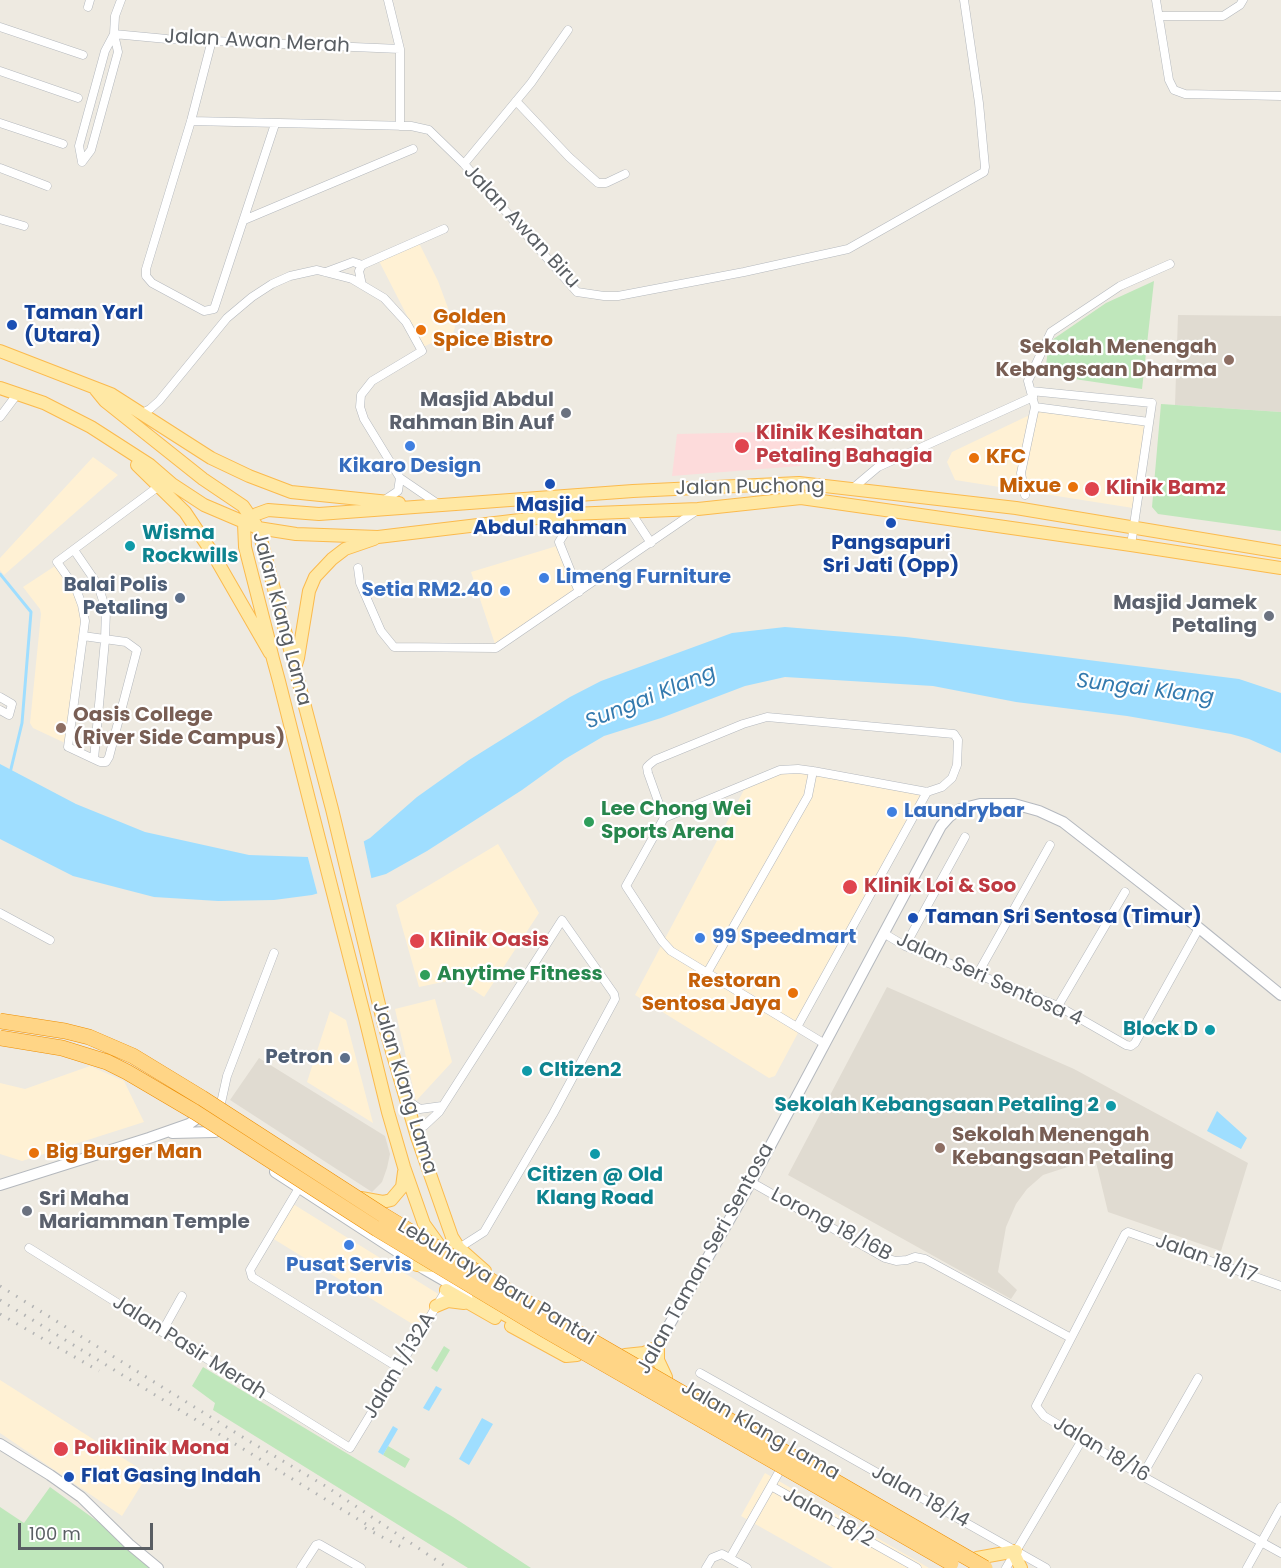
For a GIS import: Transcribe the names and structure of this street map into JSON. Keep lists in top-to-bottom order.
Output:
{
  "streets": {
    "highway": ["Lebuhraya Baru Pantai"],
    "main road": ["Jalan Puchong", "Jalan Klang Lama"],
    "street": [
      "Jalan Awan Merah",
      "Jalan Awan Biru",
      "Jalan Seri Sentosa 4",
      "Lorong 18/16B",
      "Jalan Taman Seri Sentosa",
      "Jalan 18/17",
      "Jalan Pasir Merah",
      "Jalan 1/132A",
      "Jalan 18/16",
      "Jalan 18/14",
      "Jalan 18/2"
    ]
  },
  "crossings": [
    ["Jalan Puchong", "Jalan Klang Lama"],
    ["Jalan Klang Lama", "Jalan Taman Seri Sentosa"],
    ["Jalan Klang Lama", "Lebuhraya Baru Pantai"],
    ["Jalan Seri Sentosa 4", "Jalan Taman Seri Sentosa"],
    ["Lorong 18/16B", "Jalan Taman Seri Sentosa"],
    ["Lorong 18/16B", "Jalan 18/16"],
    ["Jalan 18/17", "Jalan 18/16"],
    ["Jalan Pasir Merah", "Jalan 1/132A"]
  ],
  "water": ["Sungai Klang"],
  "places": [
    "Taman Yarl (Utara)",
    "Golden Spice Bistro",
    "Sekolah Menengah Kebangsaan Dharma",
    "Masjid Abdul Rahman Bin Auf",
    "Kikaro Design",
    "Klinik Kesihatan Petaling Bahagia",
    "KFC",
    "Masjid Abdul Rahman",
    "Mixue",
    "Klinik Bamz",
    "Pangsapuri Sri Jati (Opp)",
    "Wisma Rockwills",
    "Limeng Furniture",
    "Setia RM2.40",
    "Balai Polis Petaling",
    "Masjid Jamek Petaling",
    "Oasis College (River Side Campus)",
    "Laundrybar",
    "Lee Chong Wei Sports Arena",
    "Klinik Loi & Soo",
    "Taman Sri Sentosa (Timur)",
    "99 Speedmart",
    "Klinik Oasis",
    "Anytime Fitness",
    "Restoran Sentosa Jaya",
    "Block D",
    "Petron",
    "CItizen2",
    "Sekolah Kebangsaan Petaling 2",
    "Sekolah Menengah Kebangsaan Petaling",
    "Big Burger Man",
    "Citizen @ Old Klang Road",
    "Sri Maha Mariamman Temple",
    "Pusat Servis Proton",
    "Poliklinik Mona",
    "Flat Gasing Indah"
  ],
  "scale_bar": "100 m"
}
